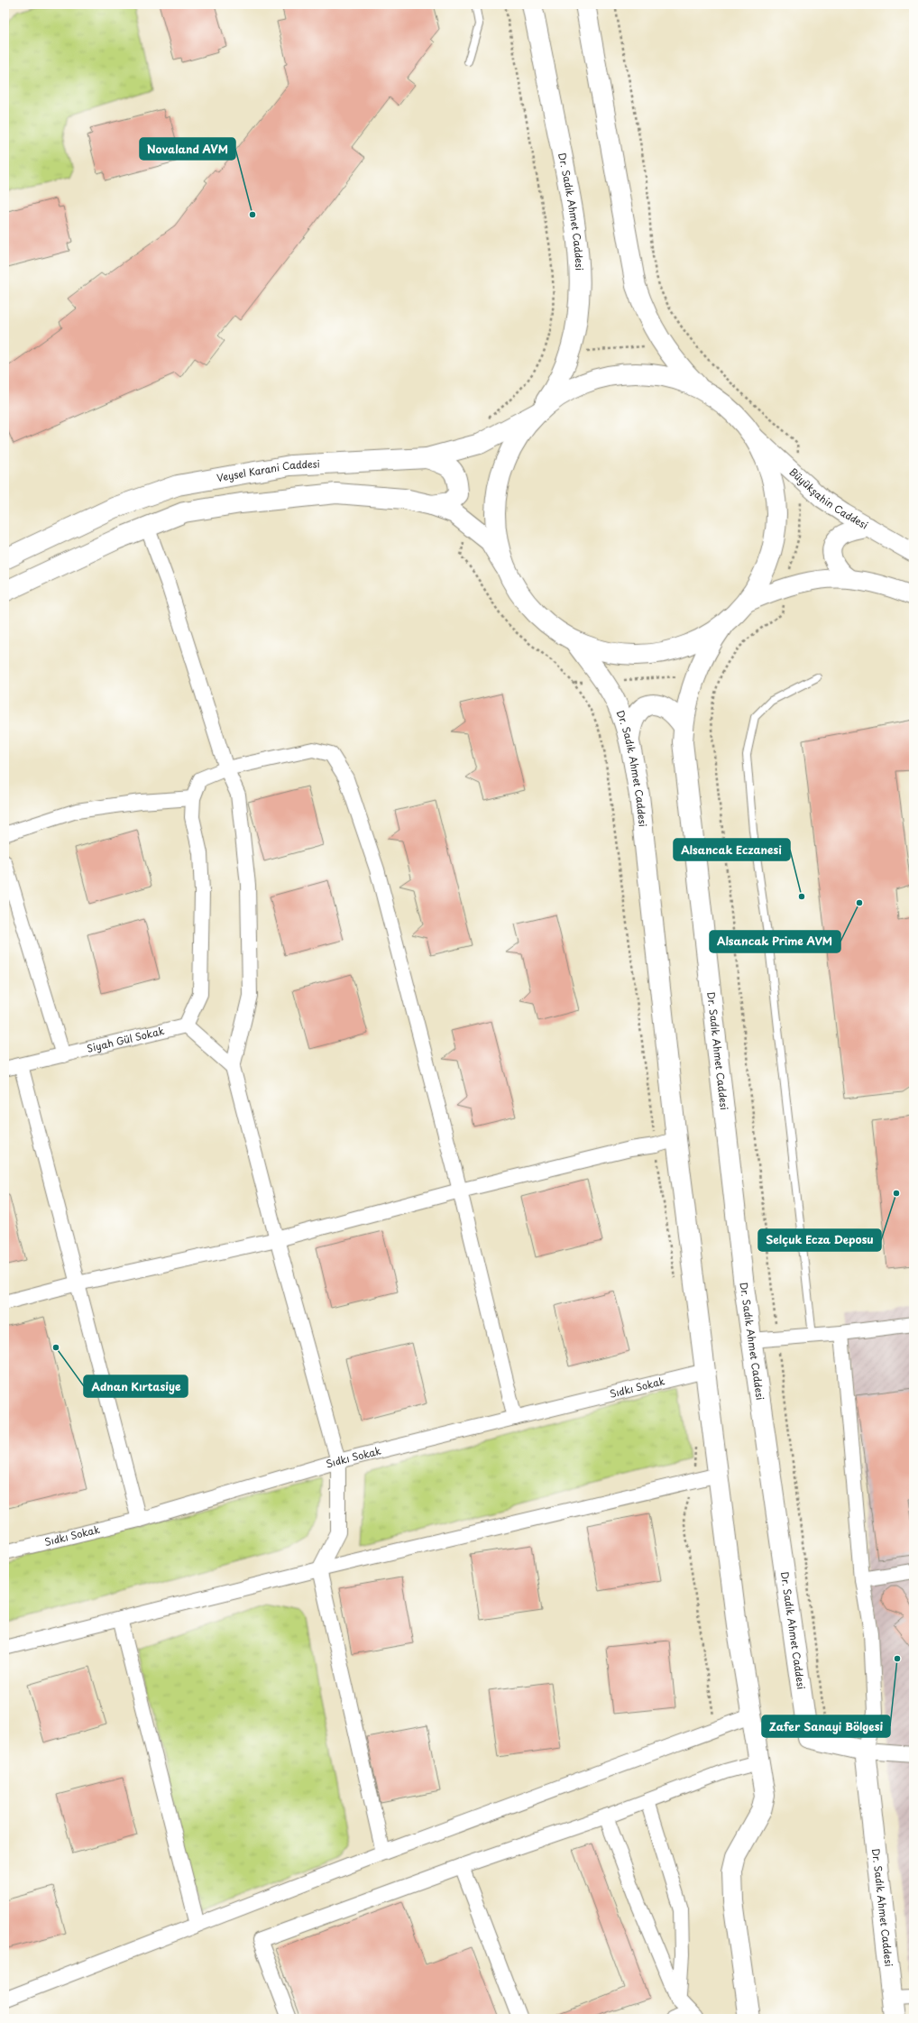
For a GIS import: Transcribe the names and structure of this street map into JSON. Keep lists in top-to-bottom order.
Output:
{
  "streets": {
    "main road": ["Dr. Sadık Ahmet Caddesi", "Veysel Karani Caddesi"],
    "street": ["Büyükşahin Caddesi", "Siyah Gül Sokak", "Sıdkı Sokak"]
  },
  "crossings": [
    ["Dr. Sadık Ahmet Caddesi", "Veysel Karani Caddesi"],
    ["Dr. Sadık Ahmet Caddesi", "Sıdkı Sokak"]
  ],
  "places": [
    "Novaland AVM",
    "Alsancak Eczanesi",
    "Alsancak Prime AVM",
    "Selçuk Ecza Deposu",
    "Adnan Kırtasiye",
    "Zafer Sanayi Bölgesi"
  ]
}
